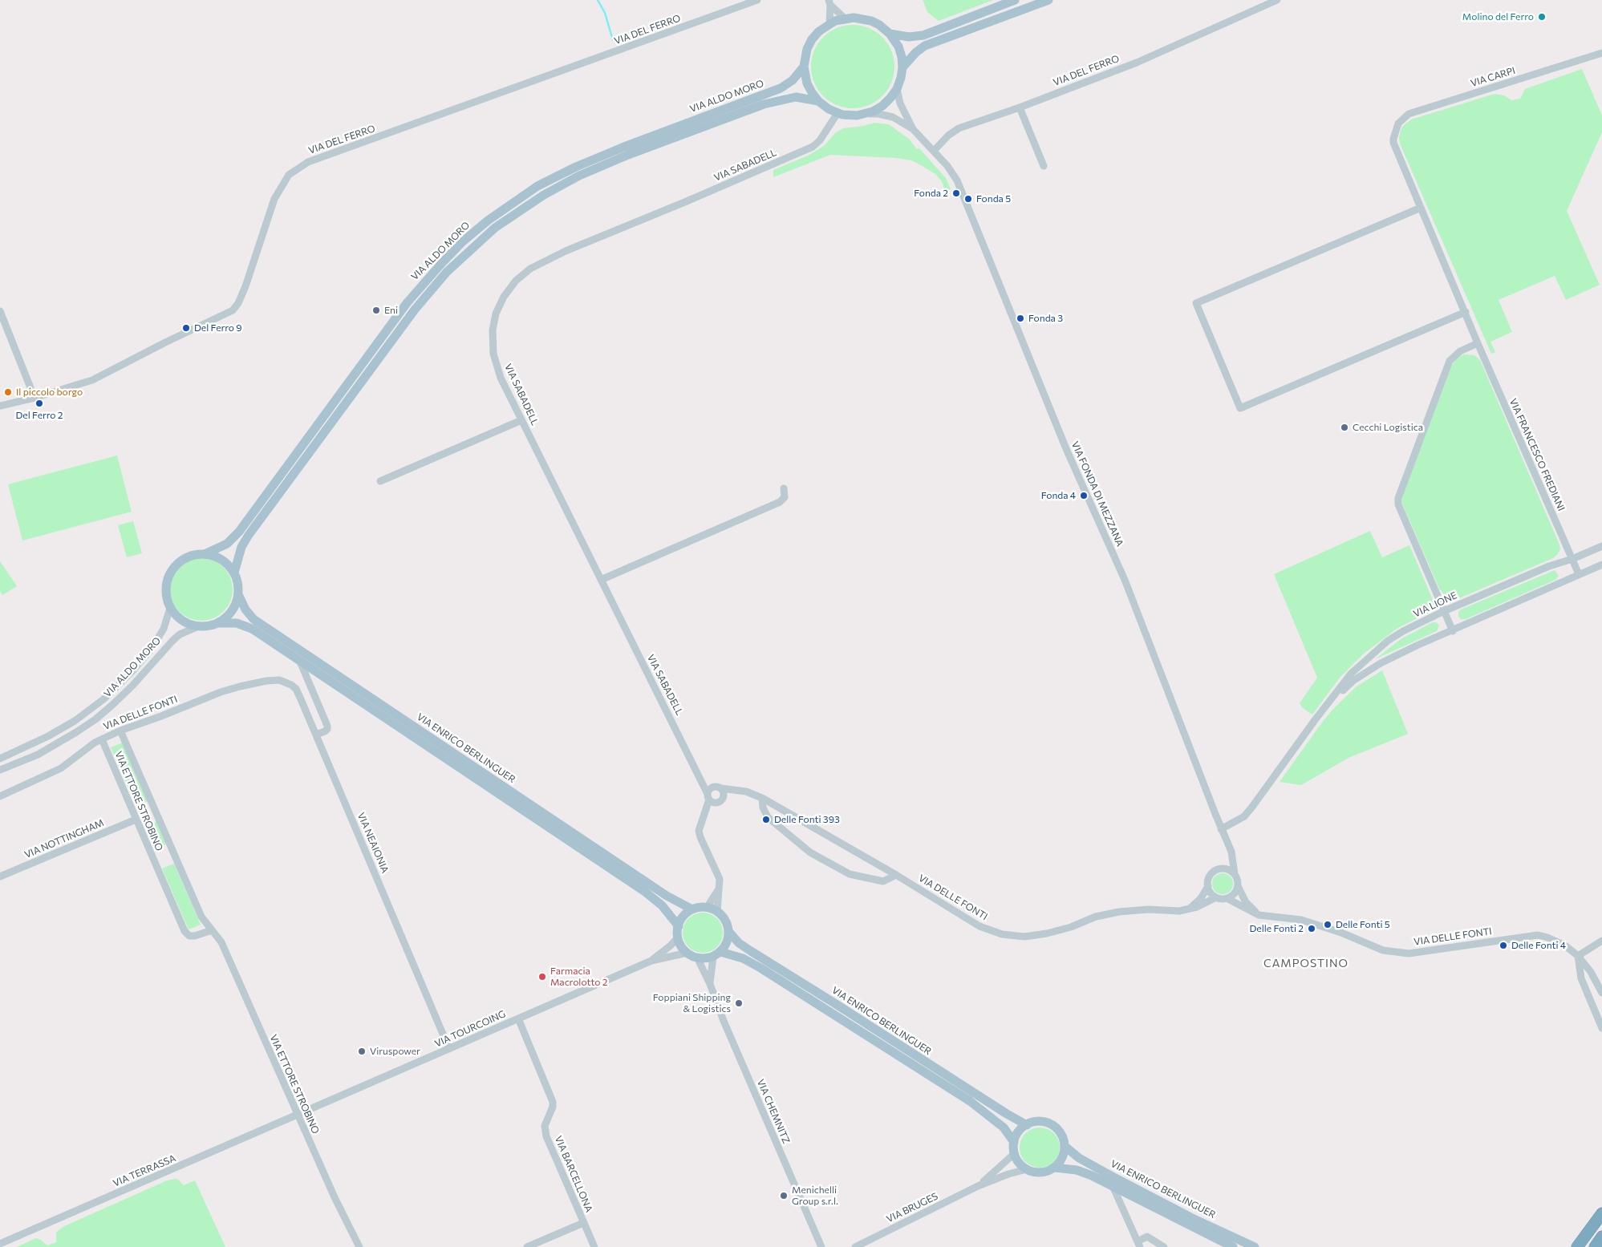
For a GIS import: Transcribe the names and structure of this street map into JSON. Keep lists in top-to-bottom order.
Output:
{
  "streets": {
    "main road": ["VIA ALDO MORO", "VIA ENRICO BERLINGUER"],
    "street": [
      "VIA DEL FERRO",
      "VIA CARPI",
      "VIA SABADELL",
      "VIA FRANCESCO FREDIANI",
      "VIA FONDA DI MEZZANA",
      "VIA LIONE",
      "VIA DELLE FONTI",
      "VIA ETTORE STROBINO",
      "VIA NOTTINGHAM",
      "VIA NEAIONIA",
      "VIA TOURCOING",
      "VIA CHEMNITZ",
      "VIA TERRASSA",
      "VIA BARCELLONA",
      "VIA BRUGES"
    ]
  },
  "crossings": [
    ["VIA DEL FERRO", "VIA FONDA DI MEZZANA"],
    ["VIA CARPI", "VIA FRANCESCO FREDIANI"],
    ["VIA ALDO MORO", "VIA SABADELL"],
    ["VIA ALDO MORO", "VIA ENRICO BERLINGUER"],
    ["VIA FRANCESCO FREDIANI", "VIA LIONE"],
    ["VIA FONDA DI MEZZANA", "VIA LIONE"],
    ["VIA FONDA DI MEZZANA", "VIA DELLE FONTI"],
    ["VIA DELLE FONTI", "VIA ETTORE STROBINO"],
    ["VIA DELLE FONTI", "VIA NEAIONIA"],
    ["VIA ENRICO BERLINGUER", "VIA TOURCOING"],
    ["VIA ENRICO BERLINGUER", "VIA CHEMNITZ"],
    ["VIA ENRICO BERLINGUER", "VIA BRUGES"],
    ["VIA ETTORE STROBINO", "VIA NOTTINGHAM"],
    ["VIA ETTORE STROBINO", "VIA TOURCOING"],
    ["VIA ETTORE STROBINO", "VIA TERRASSA"],
    ["VIA NEAIONIA", "VIA TOURCOING"],
    ["VIA TOURCOING", "VIA CHEMNITZ"],
    ["VIA TOURCOING", "VIA TERRASSA"],
    ["VIA TOURCOING", "VIA BARCELLONA"]
  ],
  "districts": ["CAMPOSTINO"],
  "places": [
    "Molino del Ferro",
    "Fonda 2",
    "Fonda 5",
    "Eni",
    "Fonda 3",
    "Del Ferro 9",
    "Il piccolo borgo",
    "Del Ferro 2",
    "Cecchi Logistica",
    "Fonda 4",
    "Delle Fonti 393",
    "Delle Fonti 5",
    "Delle Fonti 2",
    "Delle Fonti 4",
    "Farmacia Macrolotto 2",
    "Foppiani Shipping & Logistics",
    "Viruspower",
    "Menichelli Group s.r.l."
  ]
}
